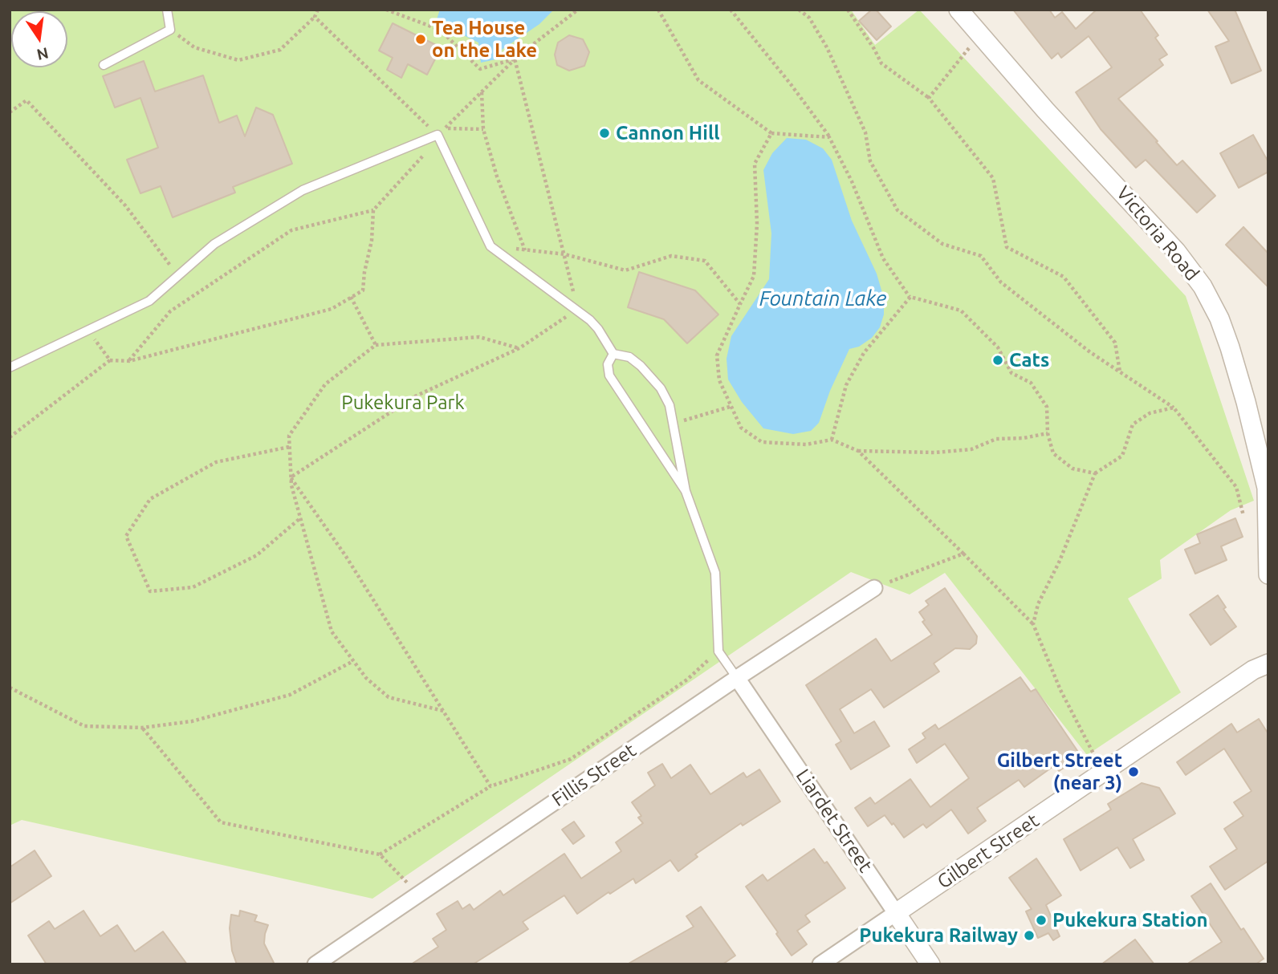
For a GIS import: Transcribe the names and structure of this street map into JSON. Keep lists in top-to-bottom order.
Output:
{
  "streets": {
    "street": [
      "Victoria Road",
      "Fillis Street",
      "Liardet Street",
      "Gilbert Street"
    ]
  },
  "crossings": [
    ["Fillis Street", "Liardet Street"],
    ["Liardet Street", "Gilbert Street"]
  ],
  "water": ["Fountain Lake"],
  "parks": ["Pukekura Park"],
  "places": [
    "Tea House on the Lake",
    "Cannon Hill",
    "Cats",
    "Gilbert Street (near 3)",
    "Pukekura Station",
    "Pukekura Railway"
  ],
  "north": "bottom"
}
